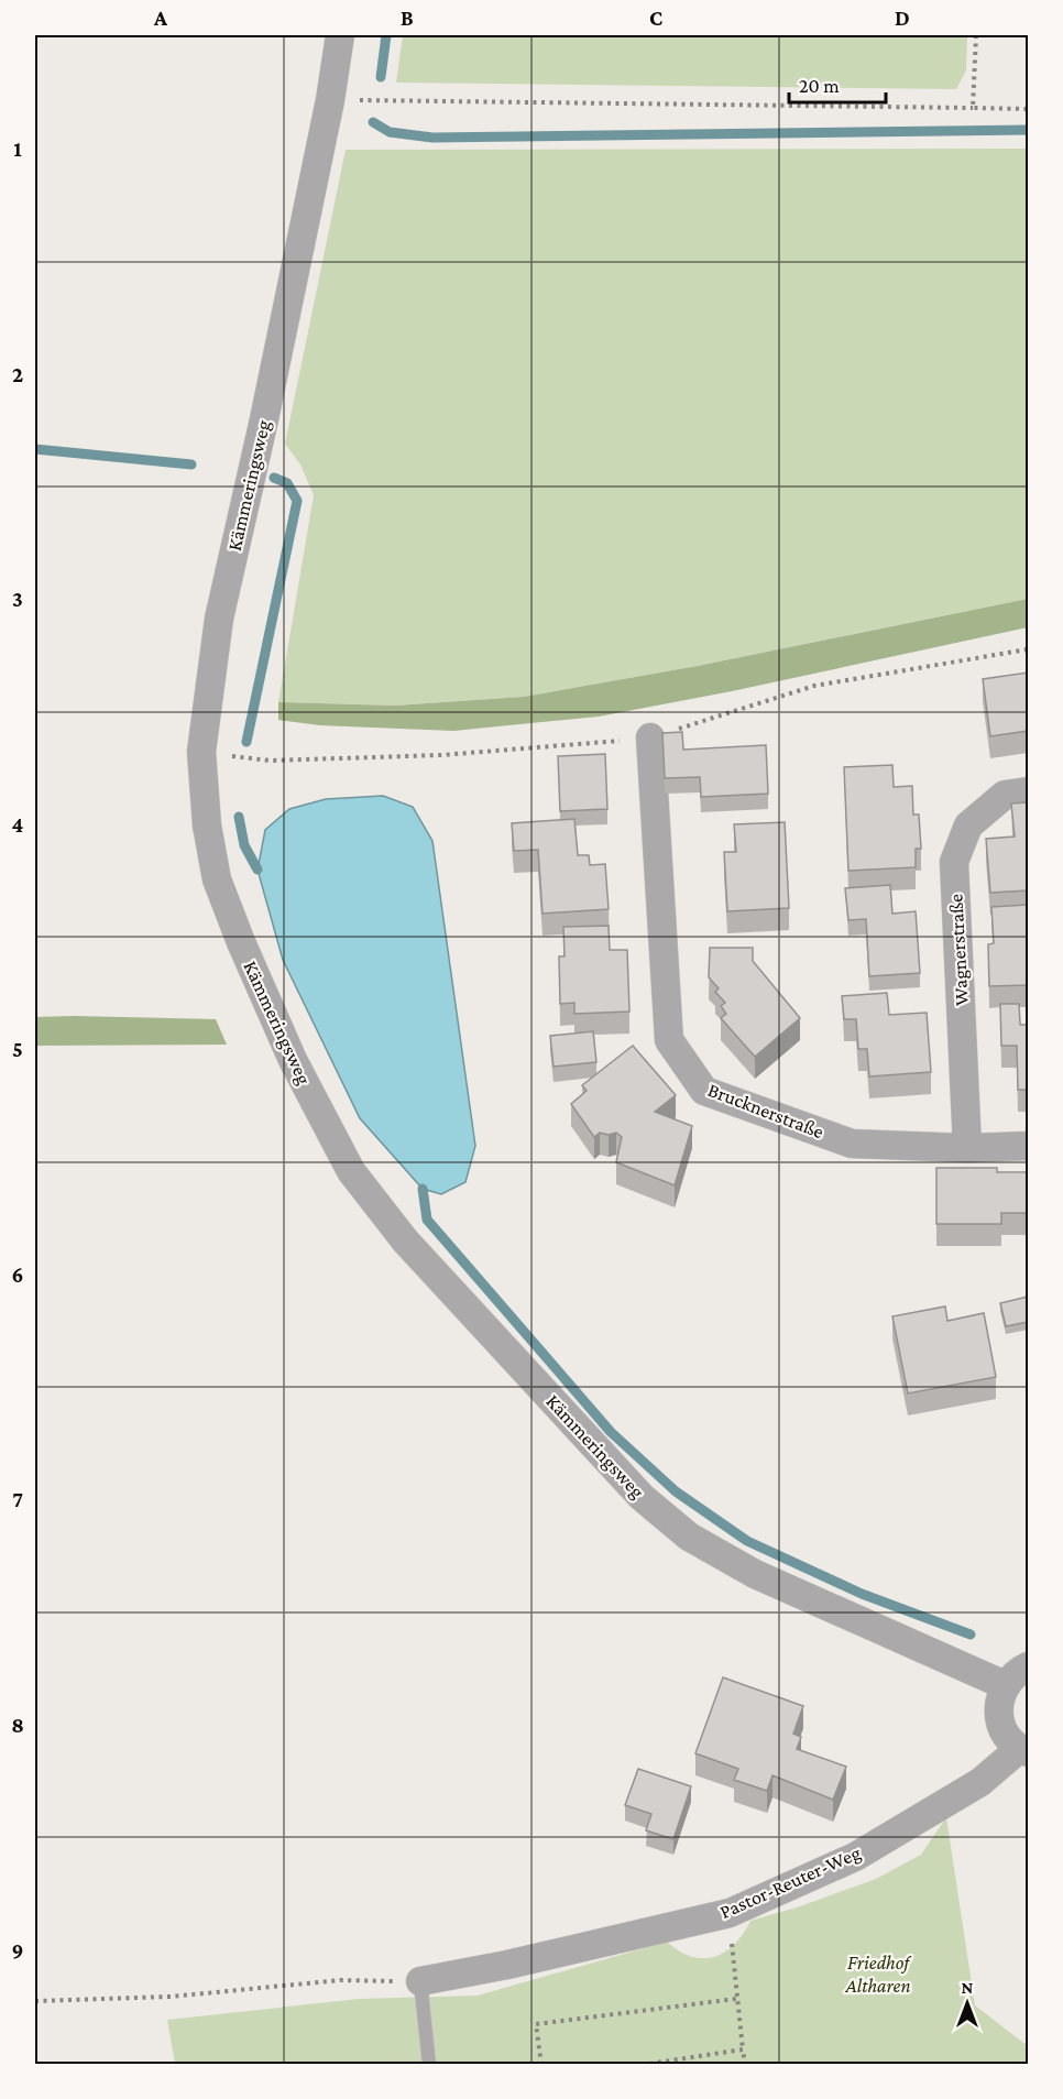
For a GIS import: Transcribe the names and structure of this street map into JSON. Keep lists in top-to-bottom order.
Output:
{
  "streets": {
    "street": [
      "Kämmeringsweg",
      "Wagnerstraße",
      "Brucknerstraße",
      "Pastor-Reuter-Weg"
    ]
  },
  "crossings": [
    ["Wagnerstraße", "Brucknerstraße"]
  ],
  "parks": ["Friedhof Altharen"],
  "scale_bar": "20 m",
  "north": "top",
  "grid": {
    "columns": [
      "A",
      "B",
      "C",
      "D"
    ],
    "rows": [
      "1",
      "2",
      "3",
      "4",
      "5",
      "6",
      "7",
      "8",
      "9"
    ]
  }
}
